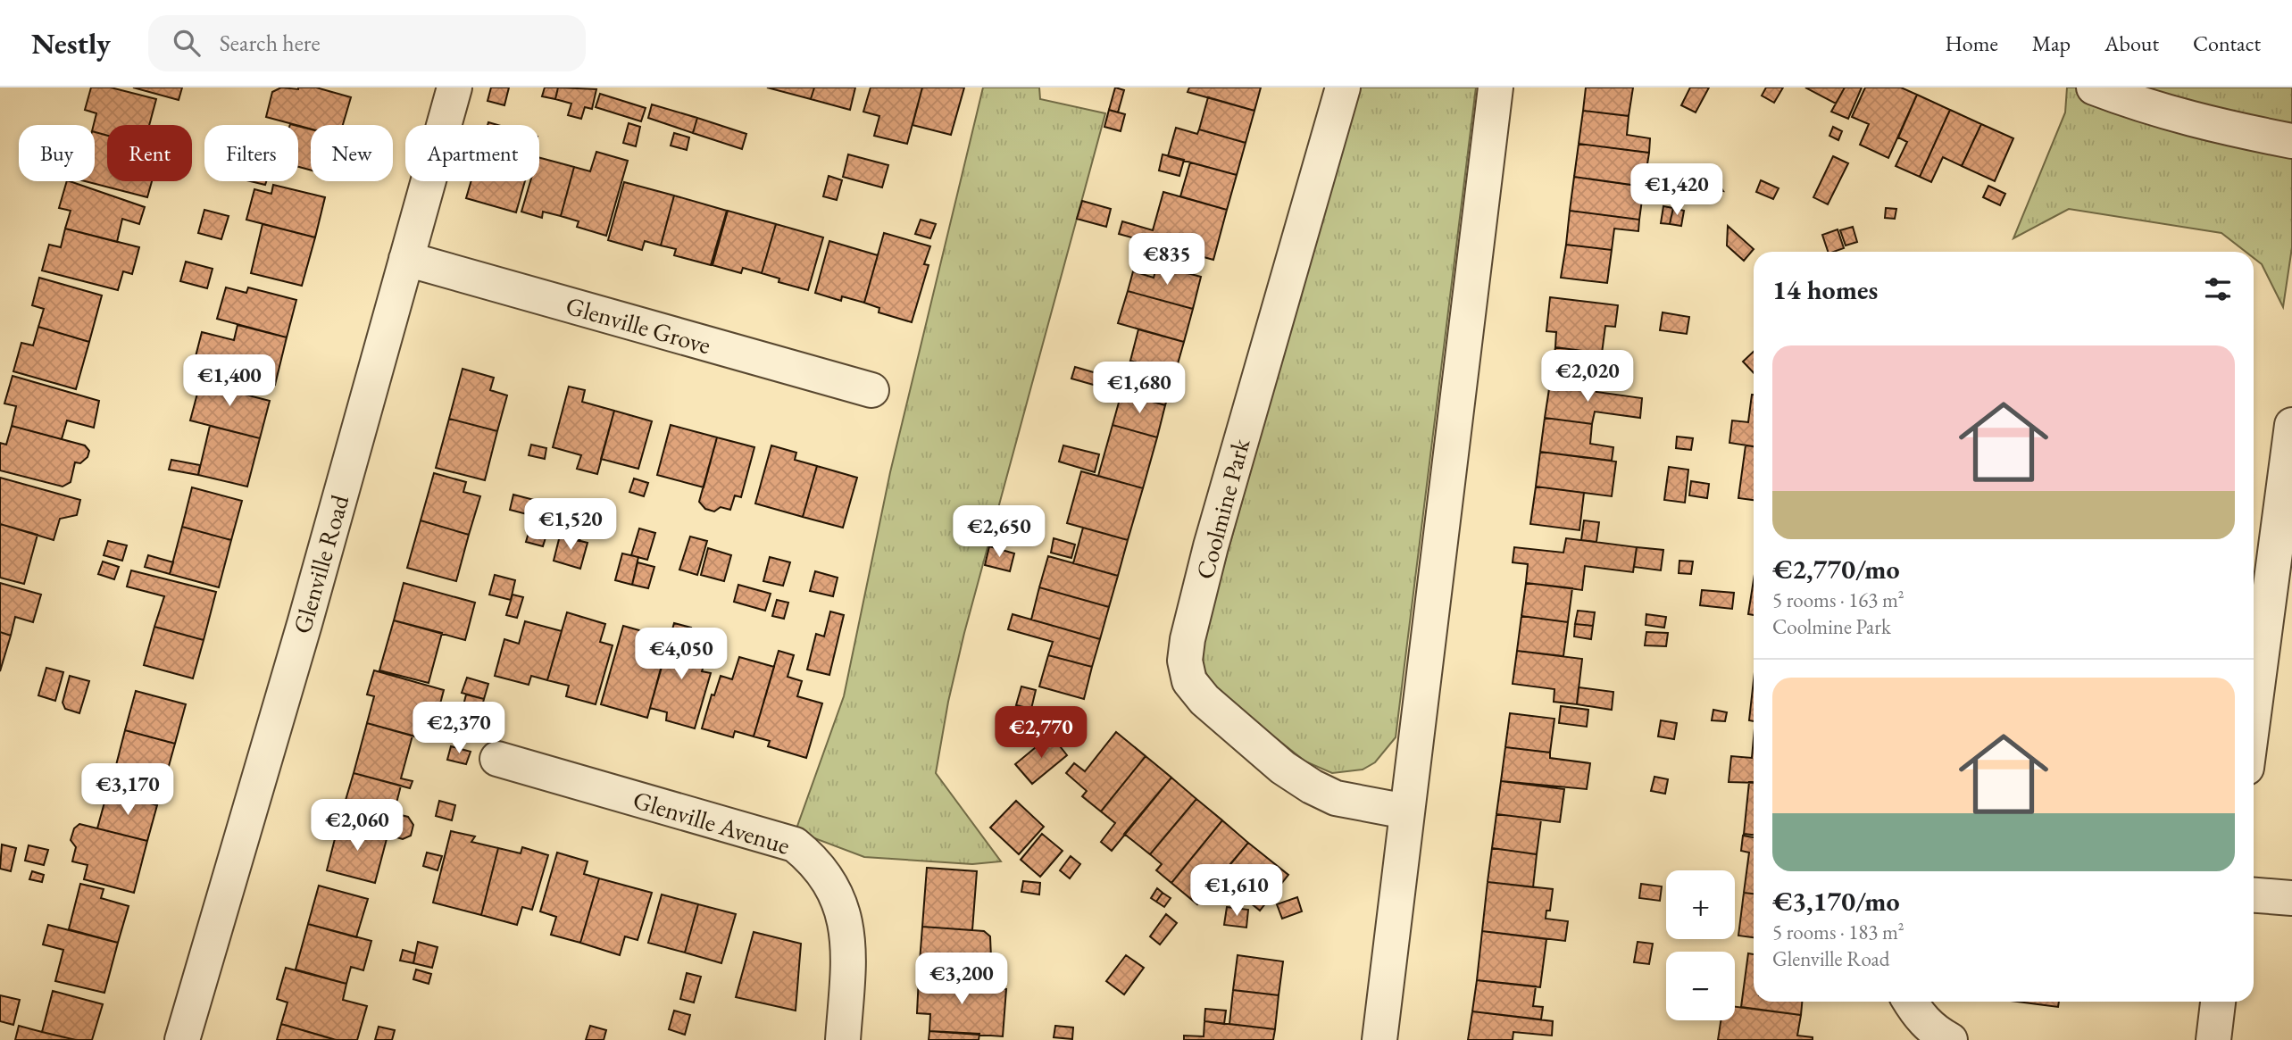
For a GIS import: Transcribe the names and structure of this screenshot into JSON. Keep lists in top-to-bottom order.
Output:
{
  "streets": {
    "street": [
      "Glenville Grove",
      "Coolmine Park",
      "Glenville Road",
      "Glenville Avenue"
    ]
  },
  "crossings": [
    ["Glenville Grove", "Glenville Road"]
  ],
  "page": {
    "header": "Nestly",
    "search": "Search here",
    "nav": [
      "Home",
      "Map",
      "About",
      "Contact"
    ],
    "chip": [
      "Buy",
      "Rent",
      "Filters",
      "New",
      "Apartment"
    ],
    "price": [
      "€1,420",
      "€835",
      "€2,020",
      "€1,400",
      "€1,680",
      "€1,520",
      "€2,650",
      "€4,050",
      "€2,370",
      "€2,770",
      "€3,170",
      "€2,060",
      "€1,610",
      "€3,200"
    ],
    "heading": "14 homes",
    "list": [
      {
        "name": "€2,770/mo",
        "note": "5 rooms · 163 m² · Coolmine Park"
      },
      {
        "name": "€3,170/mo",
        "note": "5 rooms · 183 m² · Glenville Road"
      }
    ],
    "map_buttons": ["+", "−"]
  }
}
